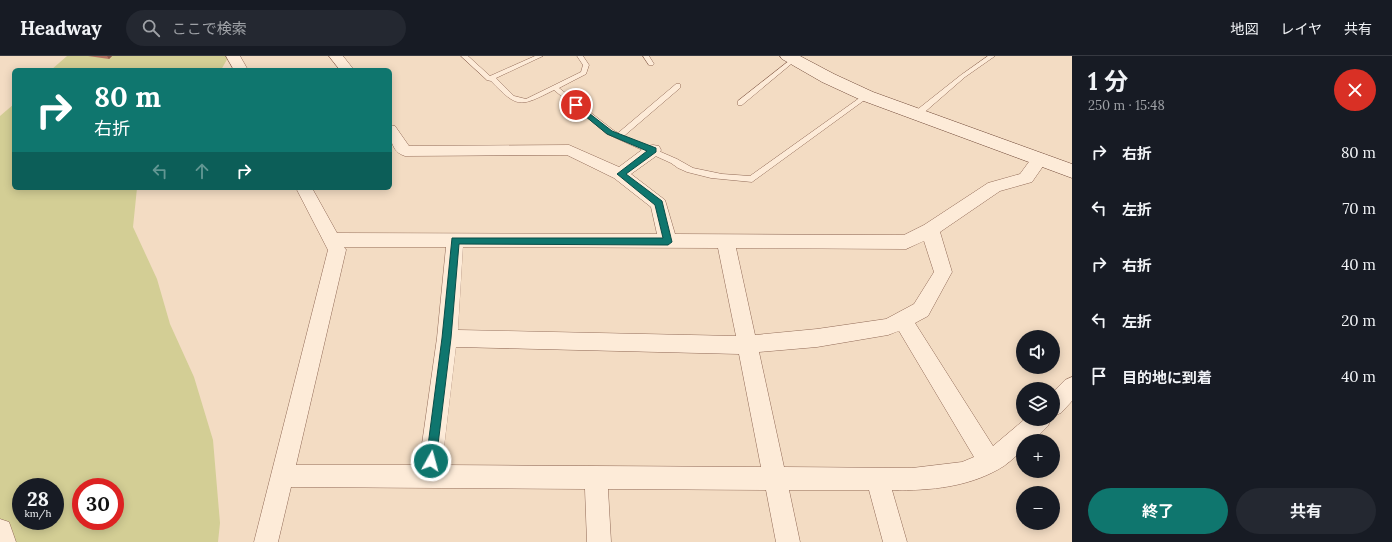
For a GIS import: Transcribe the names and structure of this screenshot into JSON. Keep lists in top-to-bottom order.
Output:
{
  "page": {
    "header": "Headway",
    "search": "ここで検索",
    "nav": ["地図", "レイヤ", "共有"],
    "heading": ["1 分", "250 m · 15:48"],
    "turn": ["80 m", "右折"],
    "list": [
      {
        "name": "右折",
        "value": "80 m"
      },
      {
        "name": "左折",
        "value": "70 m"
      },
      {
        "name": "右折",
        "value": "40 m"
      },
      {
        "name": "左折",
        "value": "20 m"
      },
      {
        "name": "目的地に到着",
        "value": "40 m"
      }
    ],
    "map_buttons": ["+", "−"],
    "speed": "28 km/h",
    "limit": "30",
    "buttons": ["終了", "共有"]
  }
}
